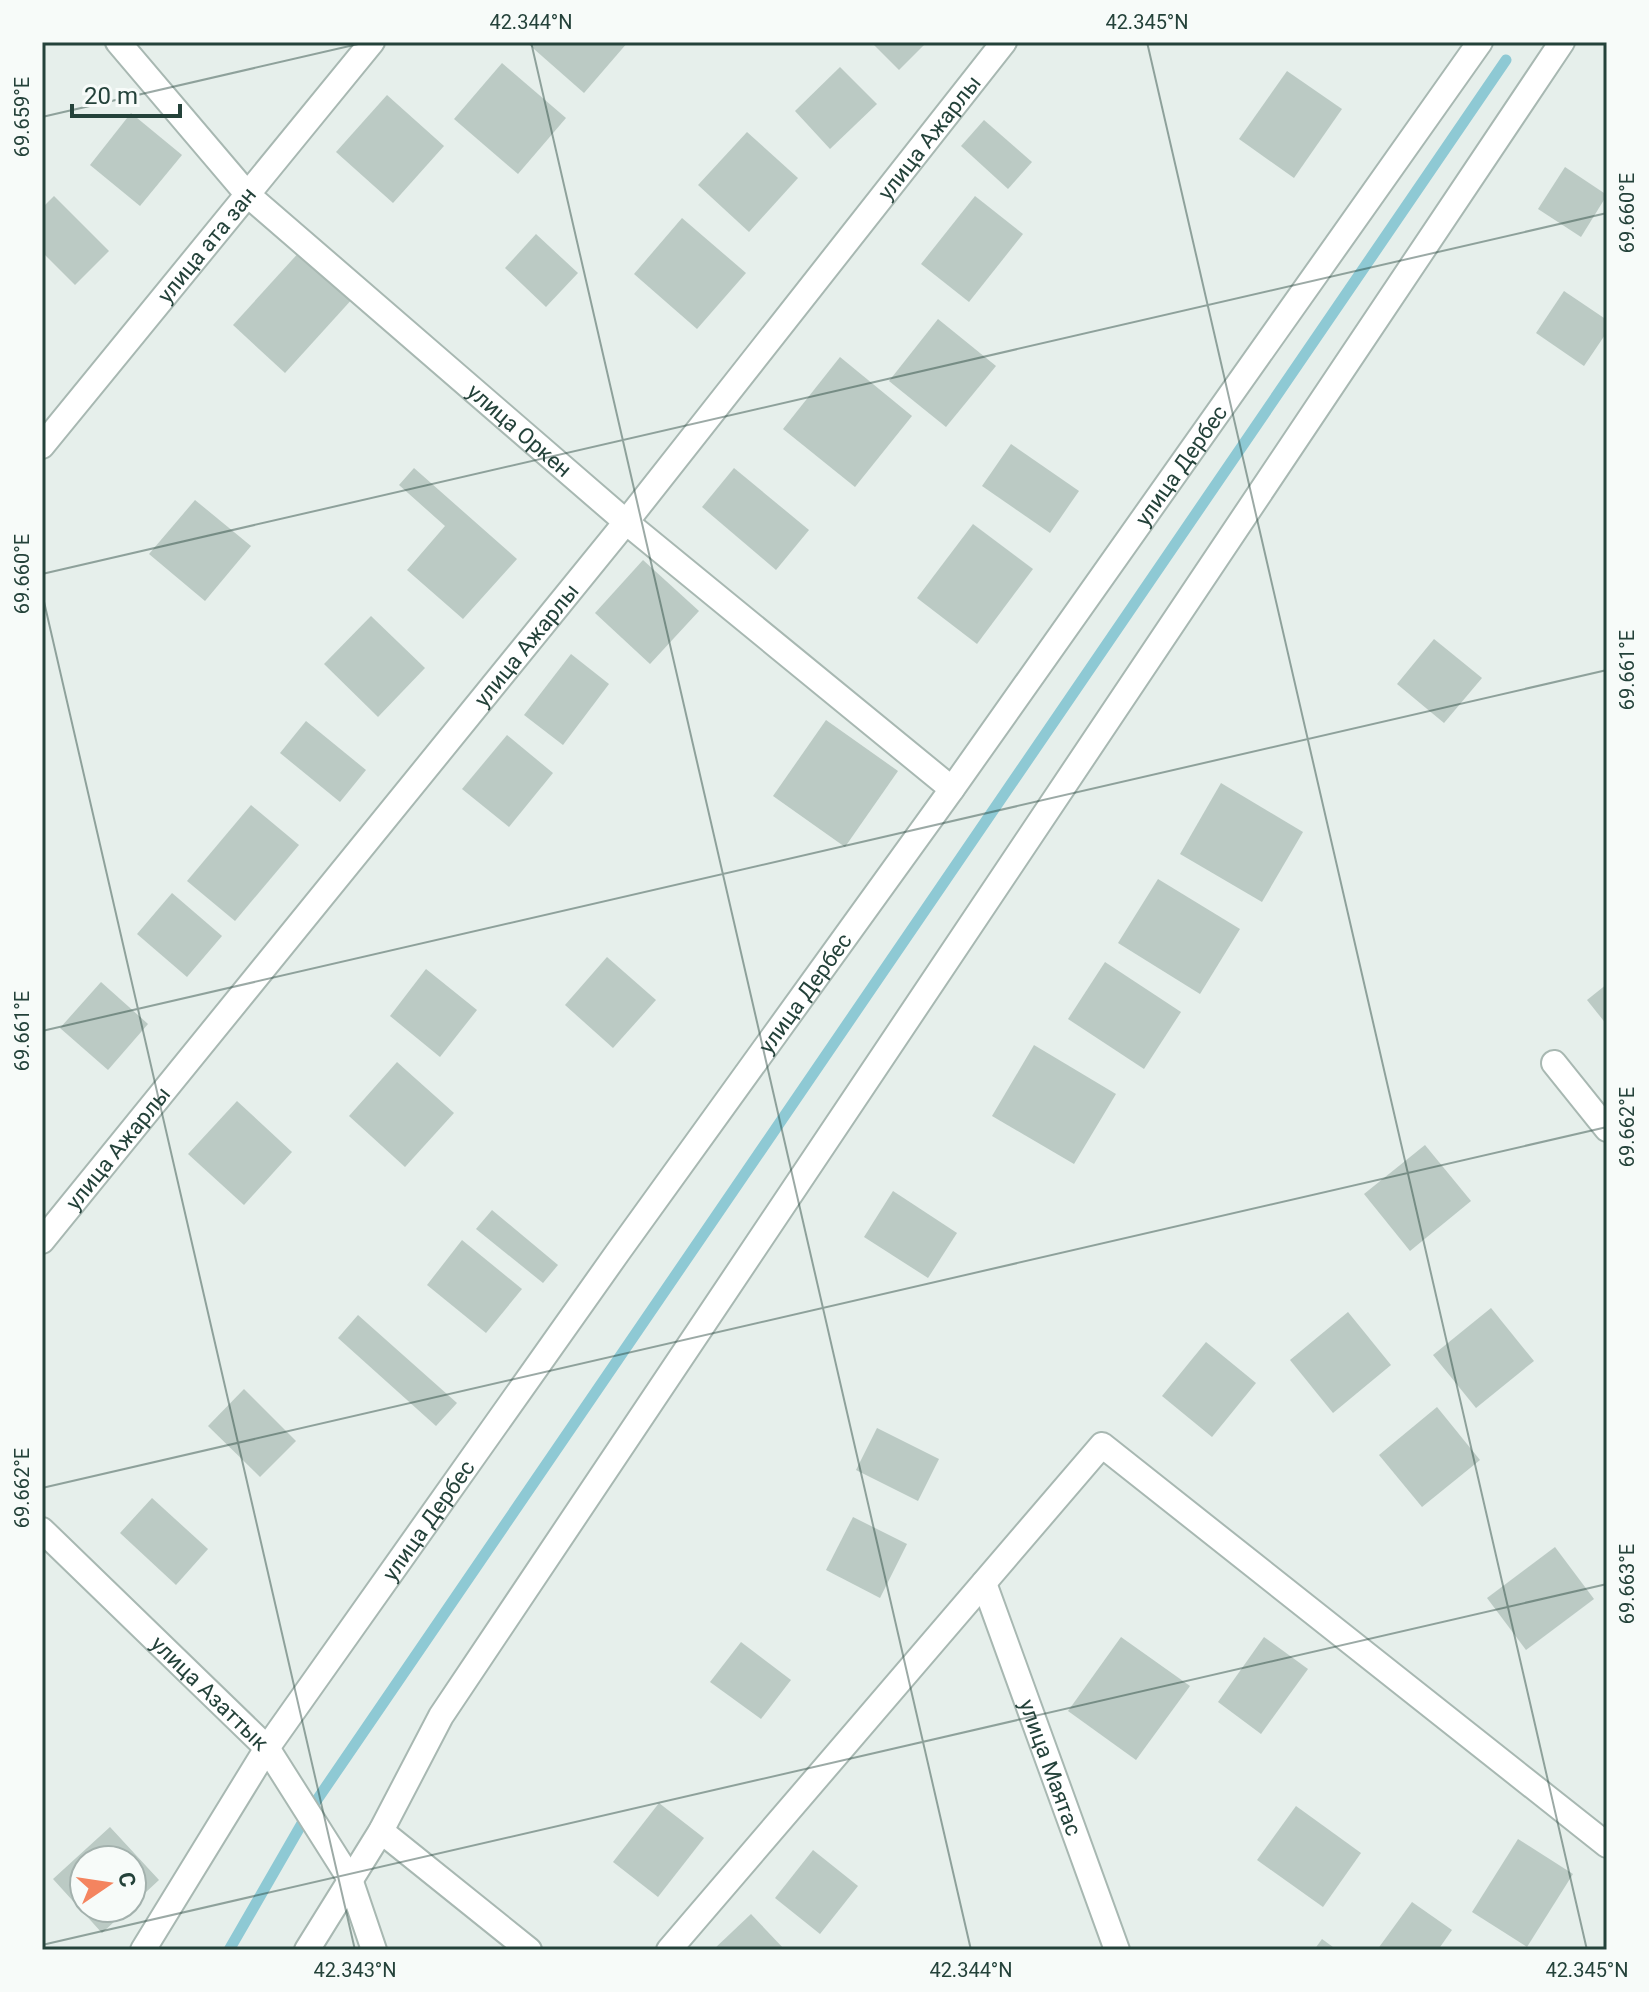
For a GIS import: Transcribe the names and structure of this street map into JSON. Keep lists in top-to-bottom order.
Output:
{
  "streets": {
    "street": [
      "улица Ажарлы",
      "улица ата зан",
      "улица Оркен",
      "улица Дербес",
      "улица Азаттык",
      "улица Маятас"
    ]
  },
  "crossings": [
    ["улица Ажарлы", "улица Оркен"],
    ["улица ата зан", "улица Оркен"],
    ["улица Оркен", "улица Дербес"],
    ["улица Дербес", "улица Азаттык"]
  ],
  "scale_bar": "20 m",
  "north": "right",
  "coordinates": [
    "42.344°N",
    "42.345°N",
    "69.659°E",
    "69.660°E",
    "69.661°E",
    "69.662°E",
    "69.663°E",
    "42.343°N"
  ]
}
